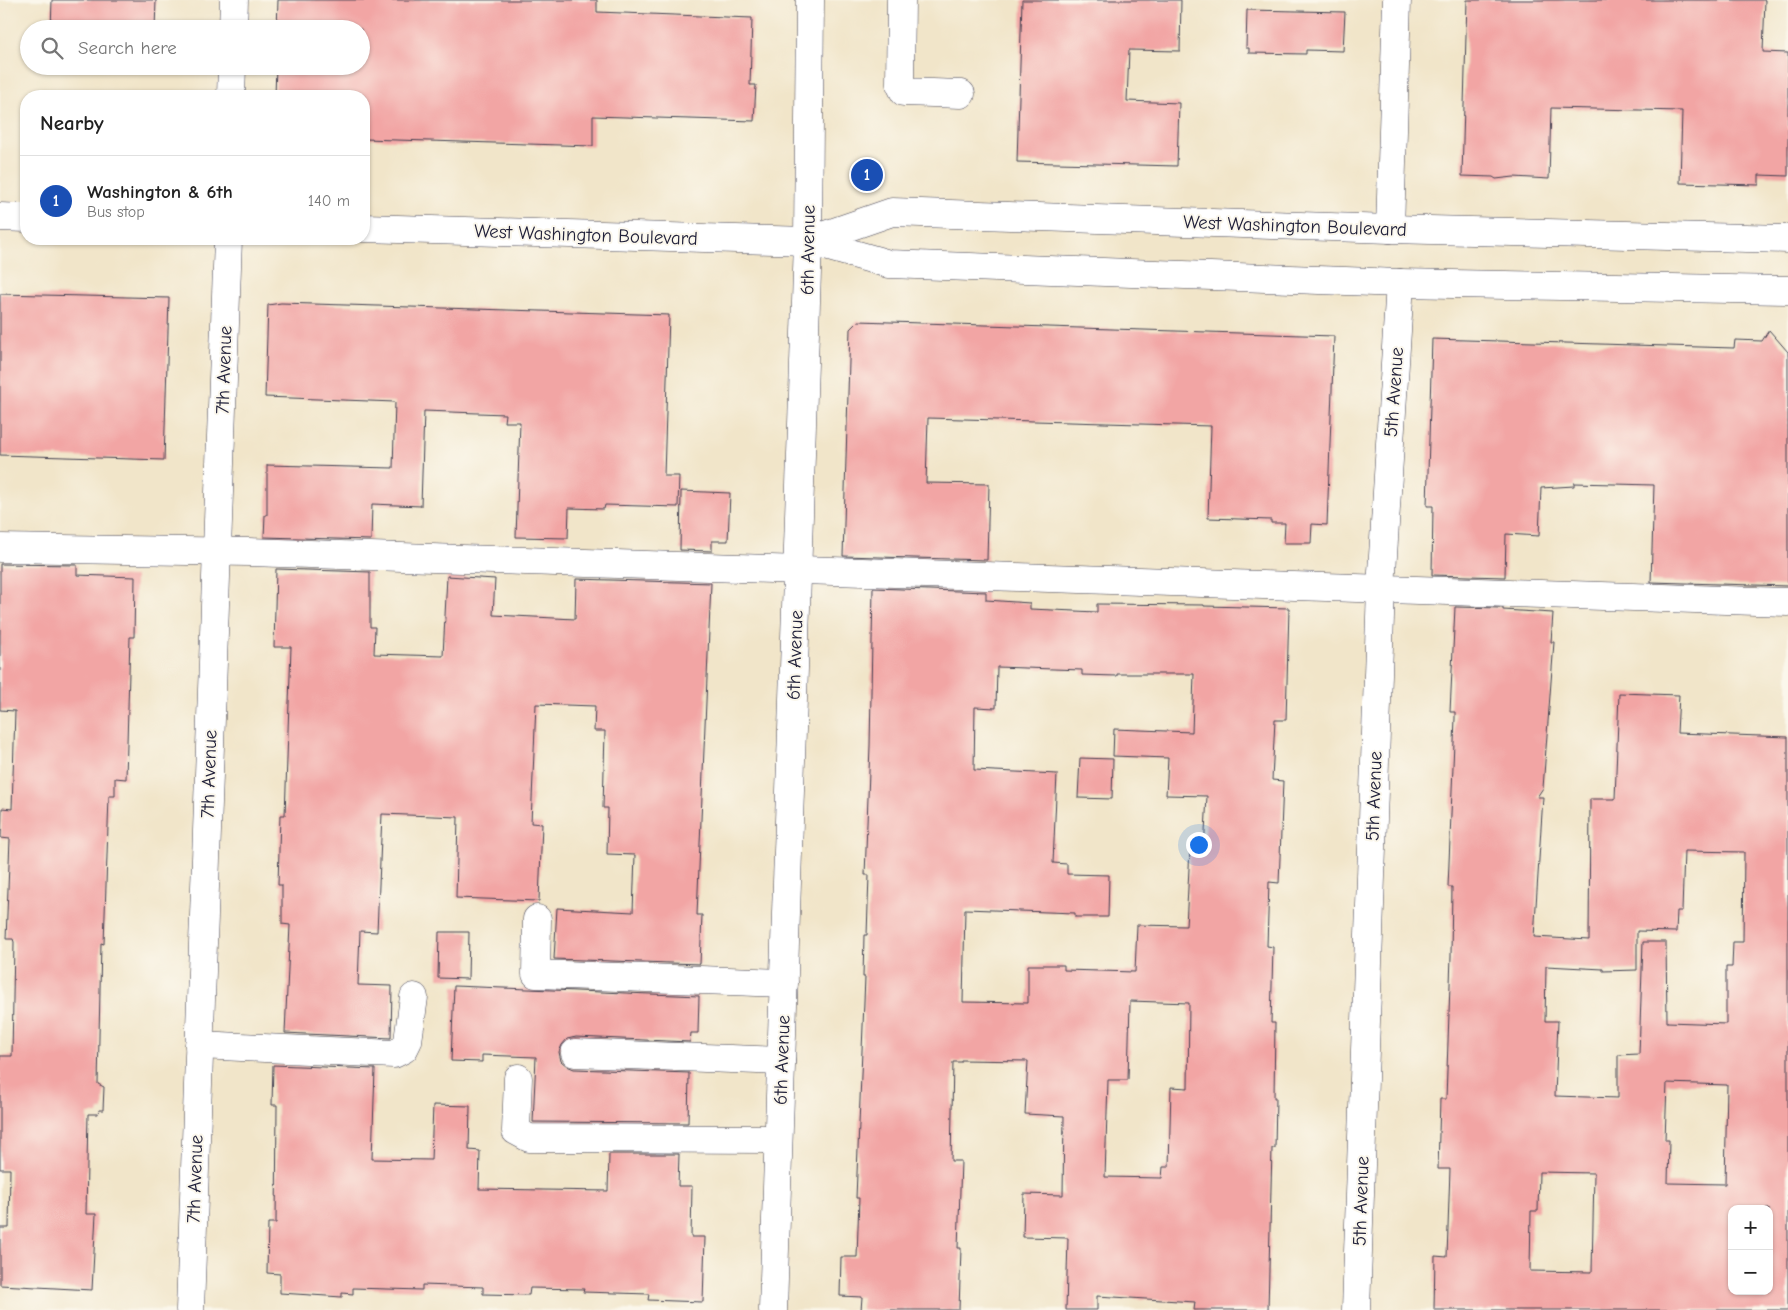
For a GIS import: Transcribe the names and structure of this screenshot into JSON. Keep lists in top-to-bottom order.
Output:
{
  "streets": {
    "street": [
      "West Washington Boulevard",
      "6th Avenue",
      "7th Avenue",
      "5th Avenue"
    ]
  },
  "crossings": [
    ["West Washington Boulevard", "6th Avenue"],
    ["West Washington Boulevard", "5th Avenue"]
  ],
  "page": {
    "search": "Search here",
    "heading": "Nearby",
    "list": [
      {
        "mark": "1",
        "name": "Washington & 6th",
        "note": "Bus stop",
        "value": "140 m"
      }
    ],
    "pins": "1",
    "map_buttons": ["+", "−"]
  }
}
